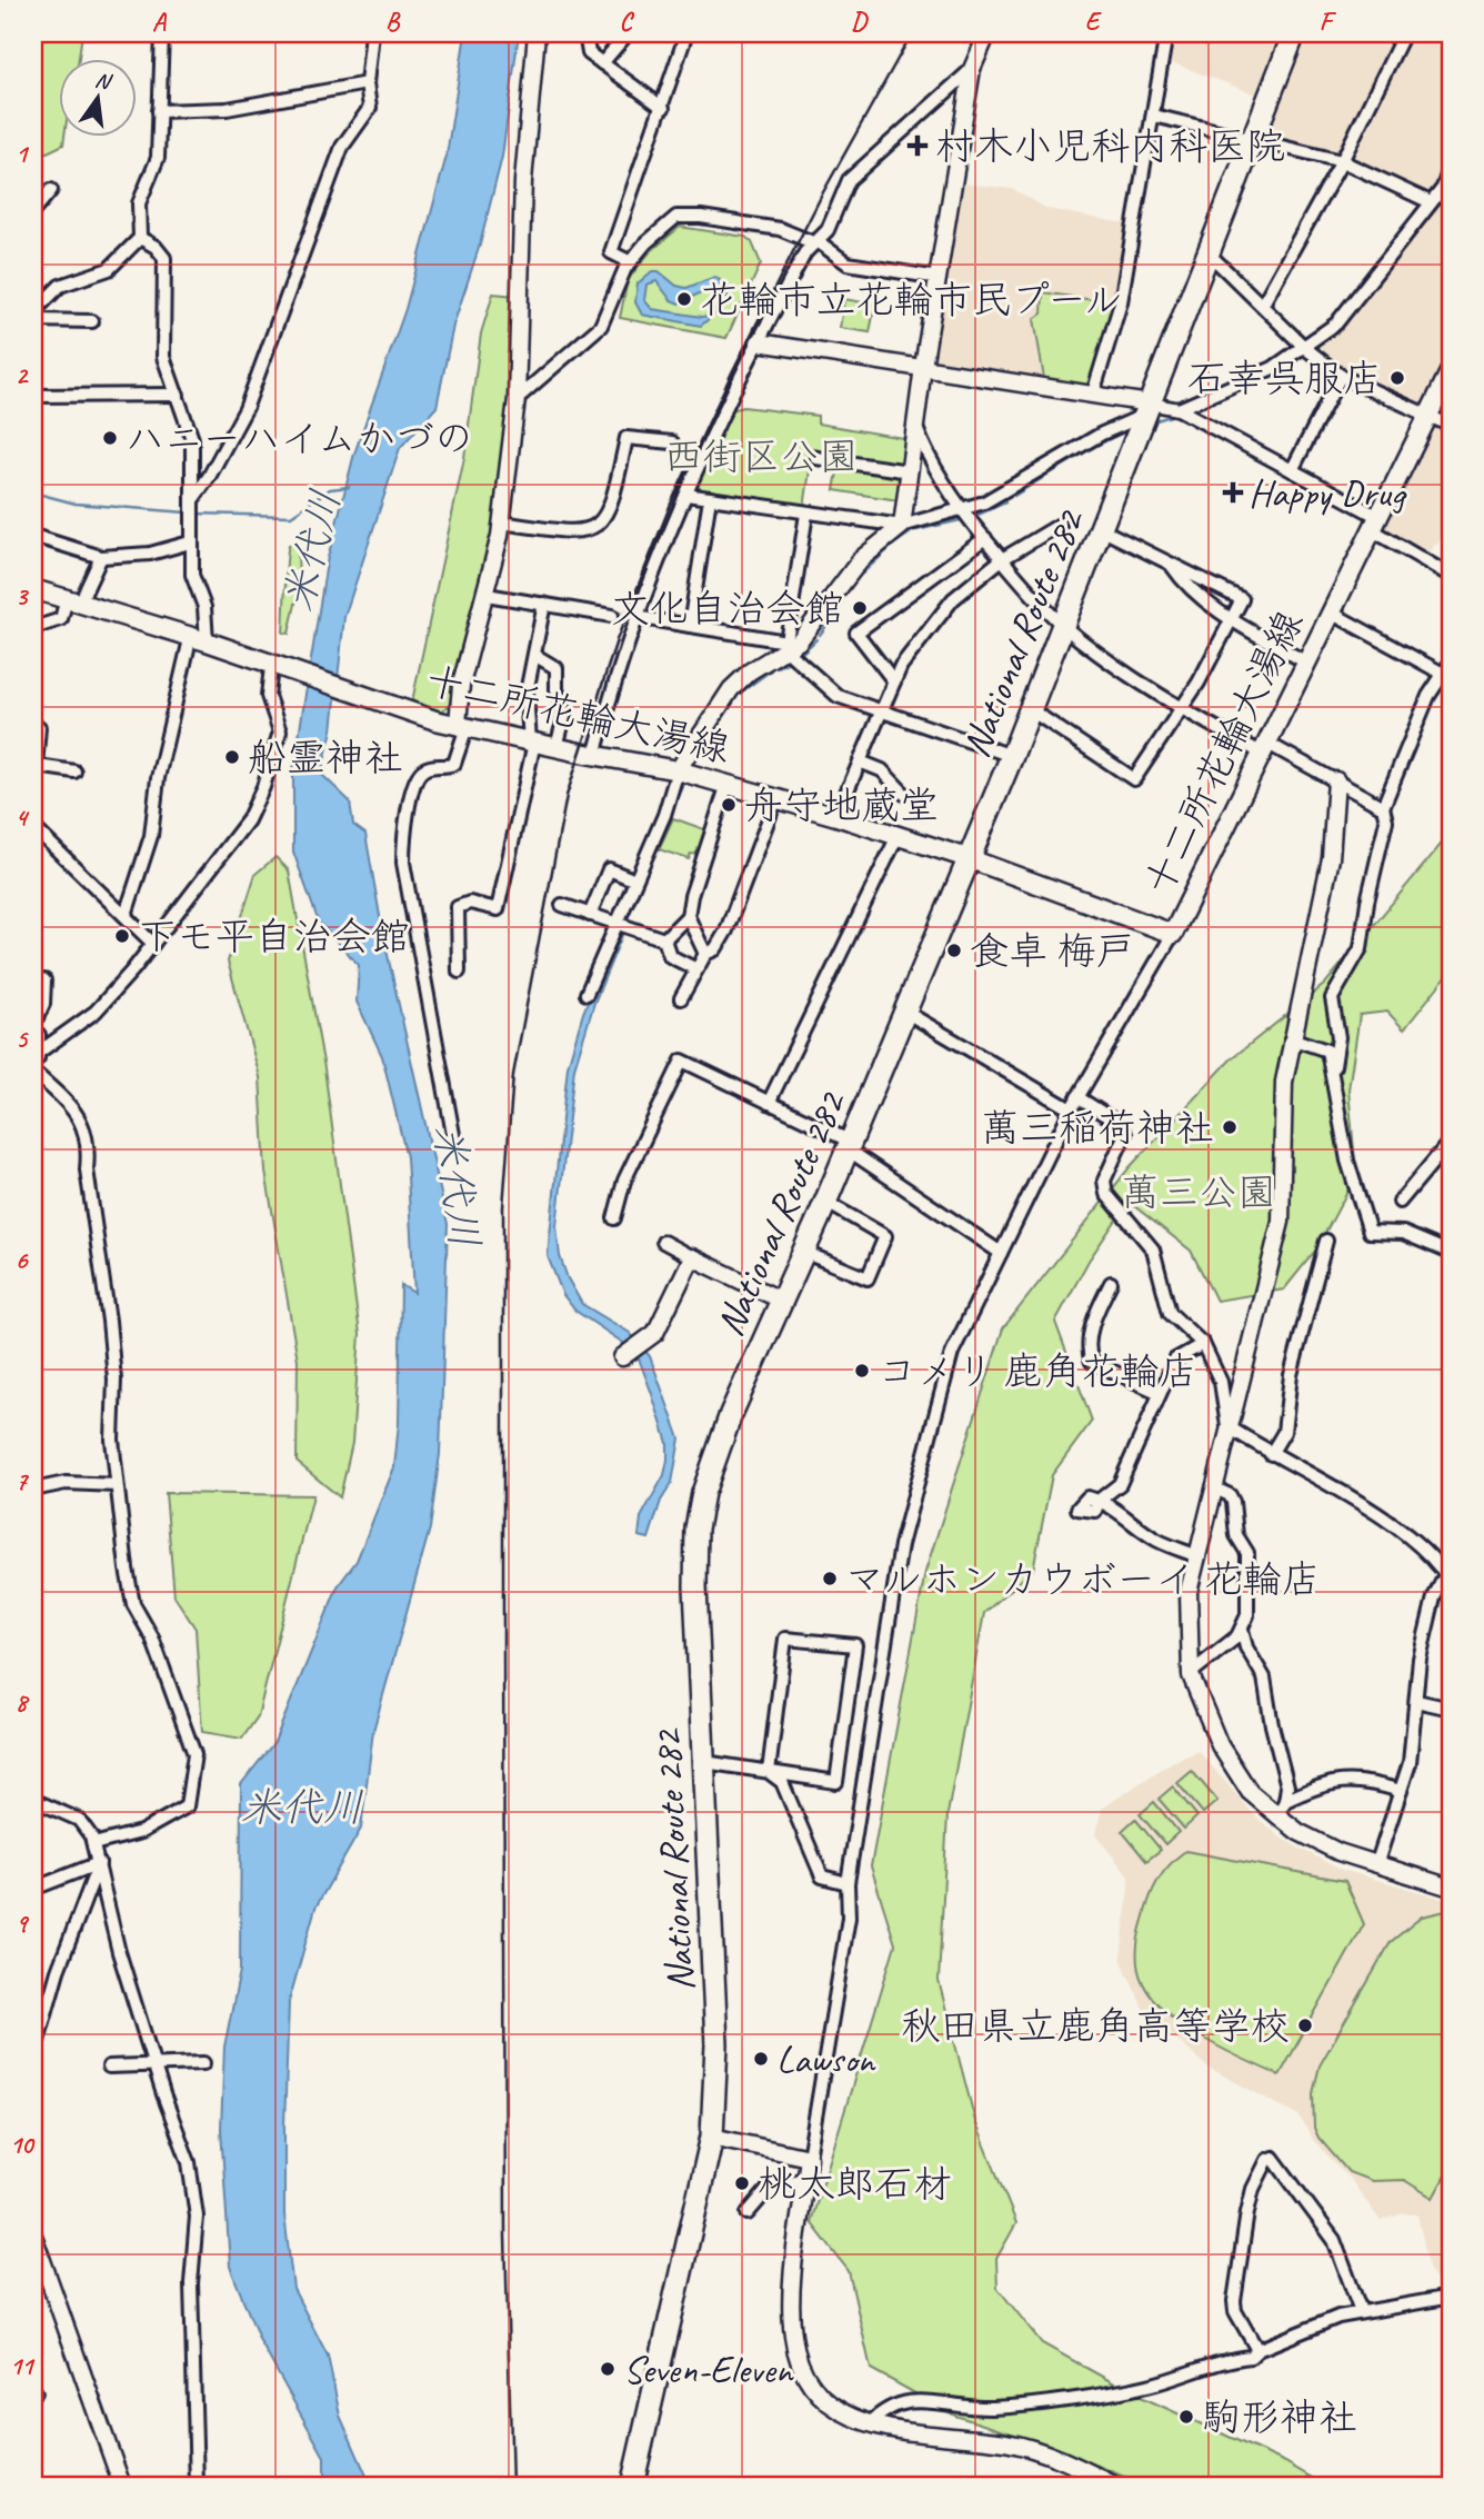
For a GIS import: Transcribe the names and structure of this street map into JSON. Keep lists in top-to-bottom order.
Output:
{
  "streets": {
    "highway": ["National Route 282"],
    "main road": ["十二所花輪大湯線"]
  },
  "crossings": [
    ["National Route 282", "十二所花輪大湯線"]
  ],
  "water": ["米代川"],
  "parks": ["西街区公園", "萬三公園"],
  "places": {
    "health": ["村木小児科内科医院", "Happy Drug"],
    "other": [
      "花輪市立花輪市民プール",
      "石幸呉服店",
      "ハニーハイムかづの",
      "文化自治会館",
      "船霊神社",
      "舟守地蔵堂",
      "下モ平自治会館",
      "食卓 梅戸",
      "萬三稲荷神社",
      "コメリ 鹿角花輪店",
      "マルホンカウボーイ 花輪店",
      "秋田県立鹿角高等学校",
      "Lawson",
      "桃太郎石材",
      "Seven-Eleven",
      "駒形神社"
    ]
  },
  "north": "top",
  "grid": {
    "columns": [
      "A",
      "B",
      "C",
      "D",
      "E",
      "F"
    ],
    "rows": [
      "1",
      "2",
      "3",
      "4",
      "5",
      "6",
      "7",
      "8",
      "9",
      "10",
      "11"
    ]
  }
}
